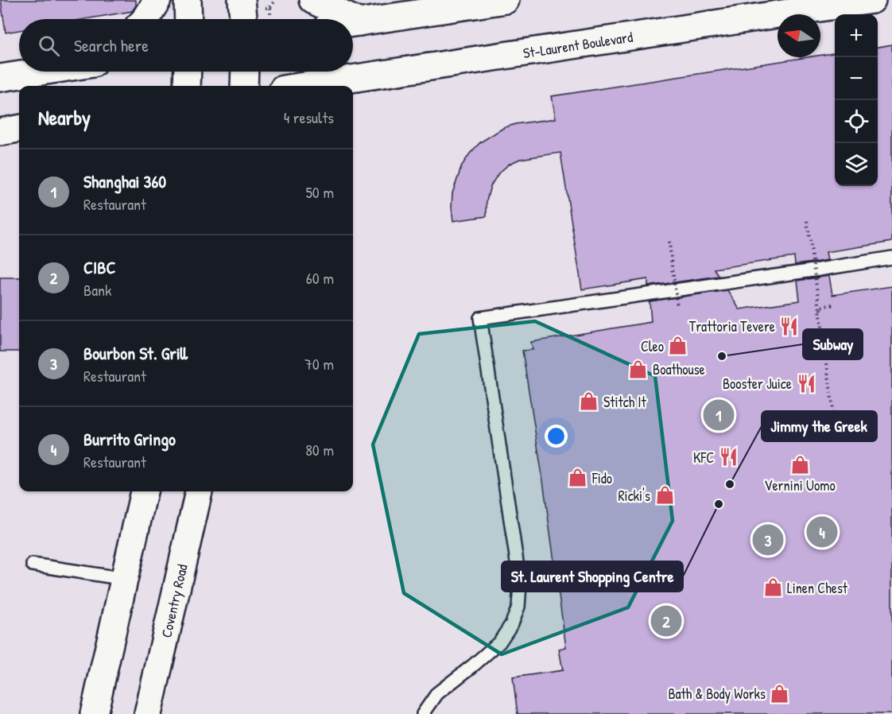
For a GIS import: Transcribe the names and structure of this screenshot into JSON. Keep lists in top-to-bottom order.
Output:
{
  "streets": {
    "main road": ["St-Laurent Boulevard", "Coventry Road"]
  },
  "places": {
    "restaurant": ["Trattoria Tevere", "Booster Juice", "KFC"],
    "shop": [
      "Cleo",
      "Boathouse",
      "Stitch It",
      "Vernini Uomo",
      "Fido",
      "Ricki's",
      "Linen Chest",
      "Bath & Body Works"
    ],
    "other": ["Subway", "Jimmy the Greek", "St. Laurent Shopping Centre"]
  },
  "north": "left",
  "page": {
    "map_buttons": ["+", "−"],
    "search": "Search here",
    "heading": ["Nearby", "4 results"],
    "list": [
      {
        "mark": "1",
        "name": "Shanghai 360",
        "note": "Restaurant",
        "value": "50 m"
      },
      {
        "mark": "2",
        "name": "CIBC",
        "note": "Bank",
        "value": "60 m"
      },
      {
        "mark": "3",
        "name": "Bourbon St. Grill",
        "note": "Restaurant",
        "value": "70 m"
      },
      {
        "mark": "4",
        "name": "Burrito Gringo",
        "note": "Restaurant",
        "value": "80 m"
      }
    ],
    "pins": [
      "1",
      "4",
      "3",
      "2"
    ]
  }
}
